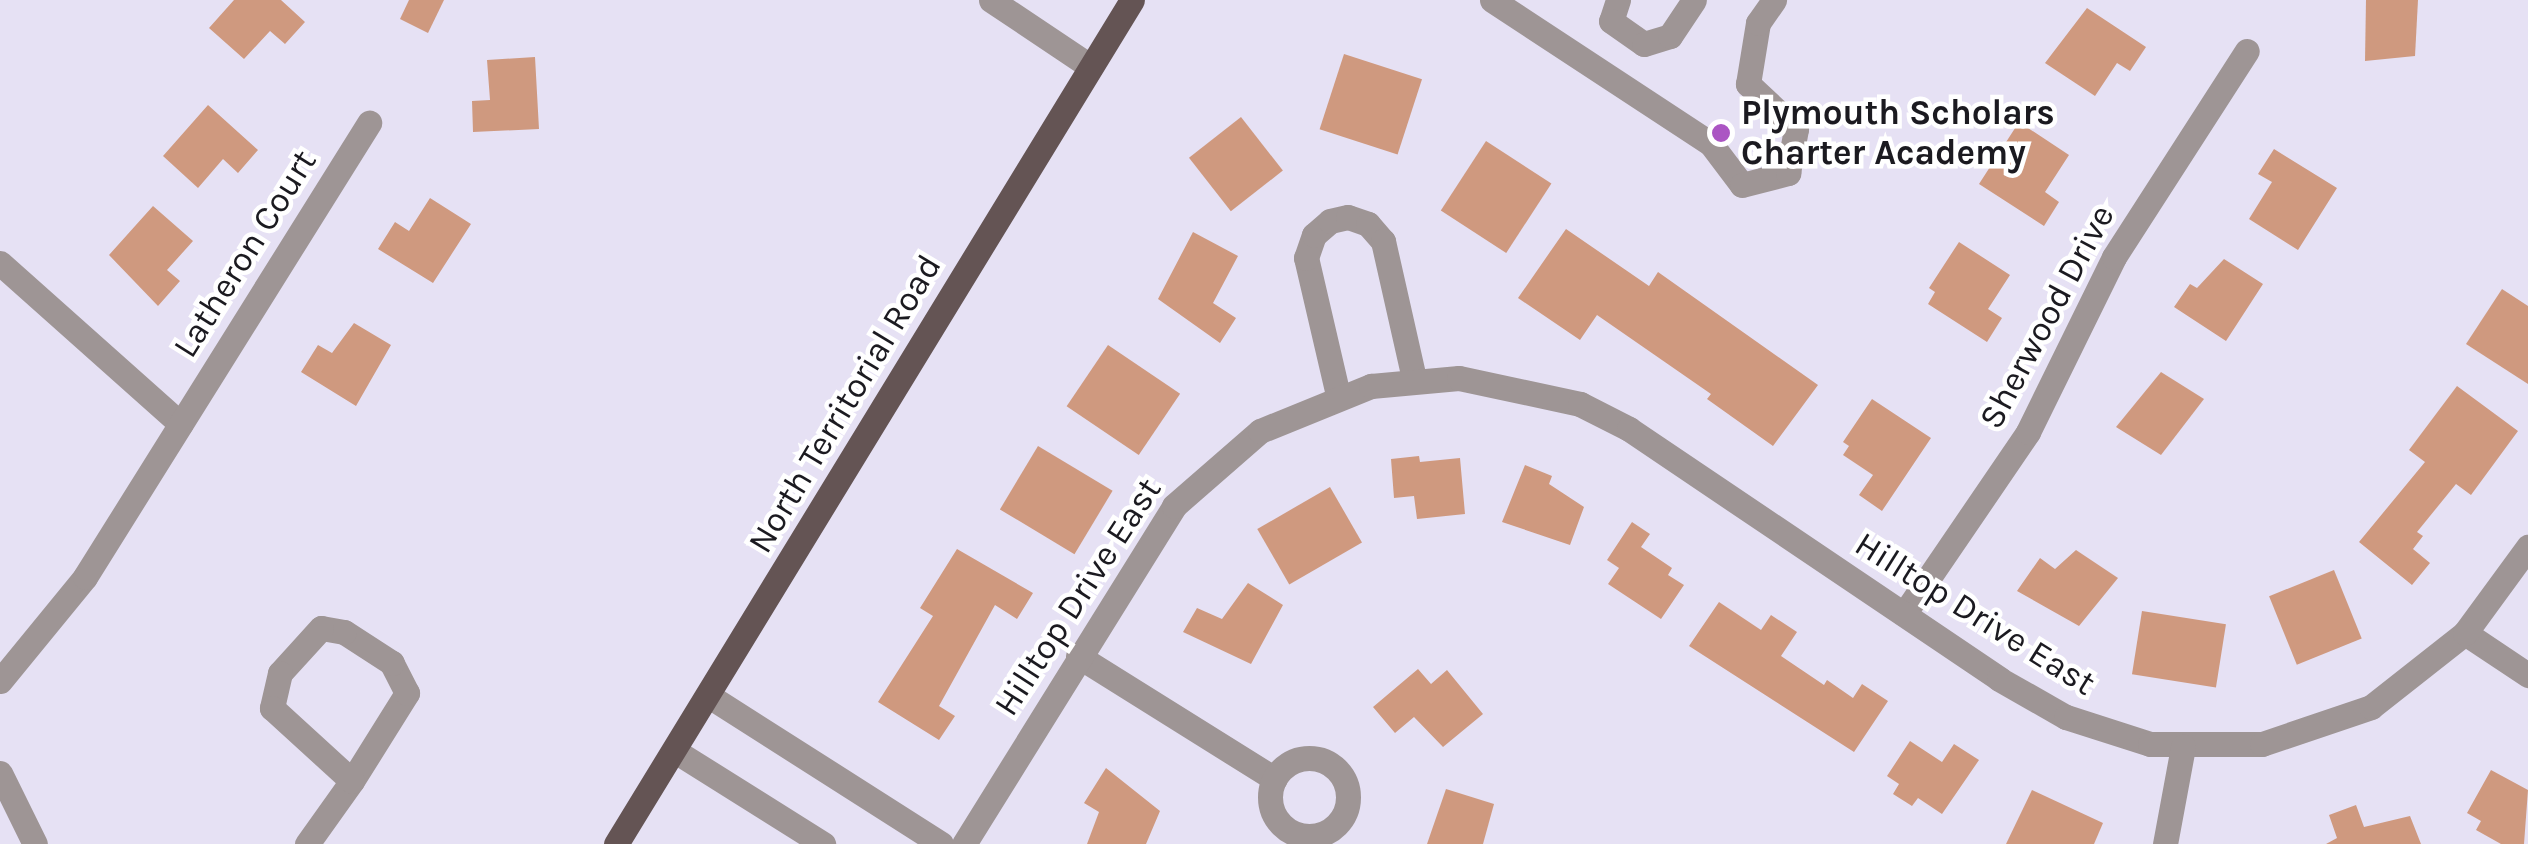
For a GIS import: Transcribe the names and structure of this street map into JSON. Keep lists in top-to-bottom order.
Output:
{
  "streets": {
    "main road": ["North Territorial Road"],
    "street": ["Latheron Court", "Sherwood Drive", "Hilltop Drive East"]
  },
  "crossings": [
    ["Sherwood Drive", "Hilltop Drive East"]
  ],
  "places": ["Plymouth Scholars Charter Academy"]
}
